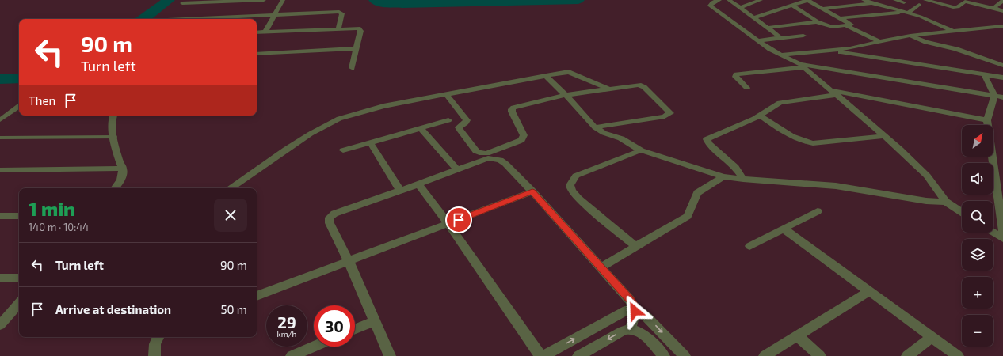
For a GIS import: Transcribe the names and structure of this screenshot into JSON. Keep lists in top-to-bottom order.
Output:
{
  "north": "top right",
  "page": {
    "turn": ["90 m", "Turn left"],
    "then": "Then",
    "map_buttons": ["+", "−"],
    "heading": ["1 min", "140 m · 10:44"],
    "list": [
      {
        "name": "Turn left",
        "value": "90 m"
      },
      {
        "name": "Arrive at destination",
        "value": "50 m"
      }
    ],
    "speed": "29 km/h",
    "limit": "30"
  }
}
